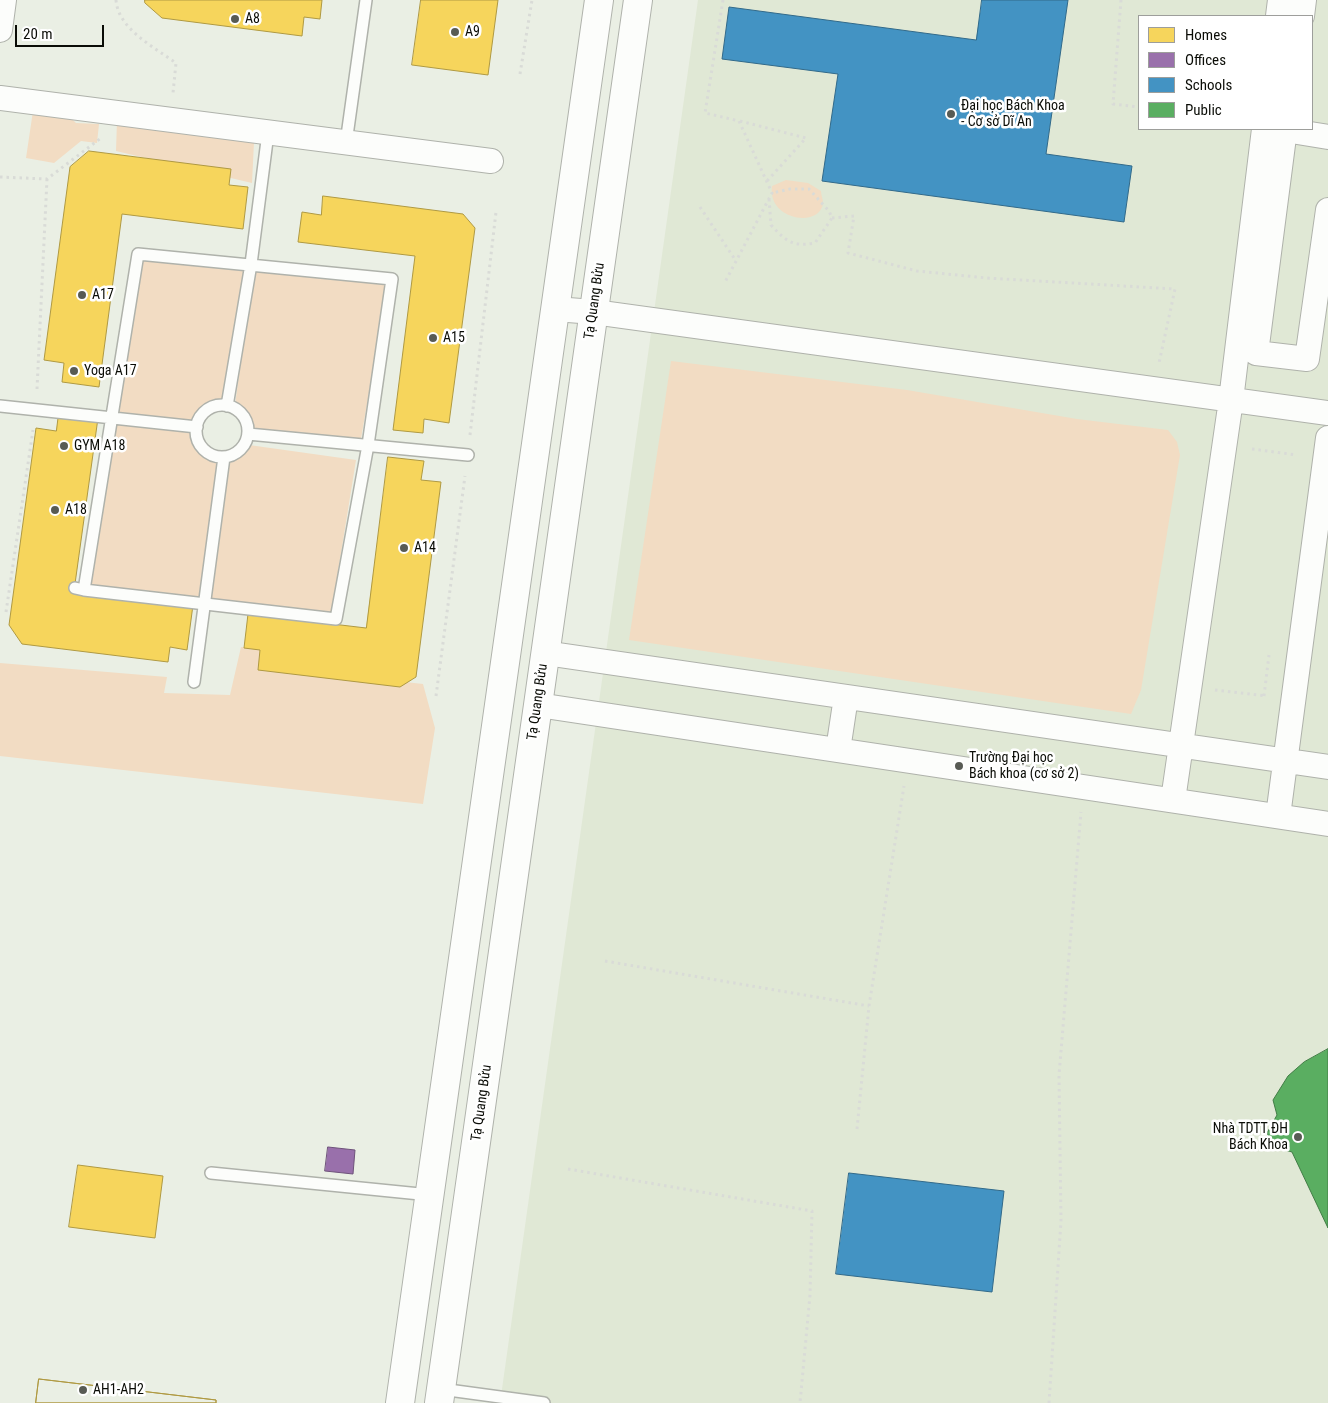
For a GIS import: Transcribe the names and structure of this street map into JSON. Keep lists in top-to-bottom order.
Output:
{
  "streets": {
    "street": ["Tạ Quang Bửu"]
  },
  "places": [
    "A8",
    "A9",
    "Đại học Bách Khoa - Cơ sở Dĩ An",
    "A17",
    "A15",
    "Yoga A17",
    "GYM A18",
    "A18",
    "A14",
    "Trường Đại học Bách khoa (cơ sở 2)",
    "Nhà TDTT ĐH Bách Khoa",
    "AH1-AH2"
  ],
  "legend": [
    "Homes",
    "Offices",
    "Schools",
    "Public"
  ],
  "scale_bar": "20 m"
}
